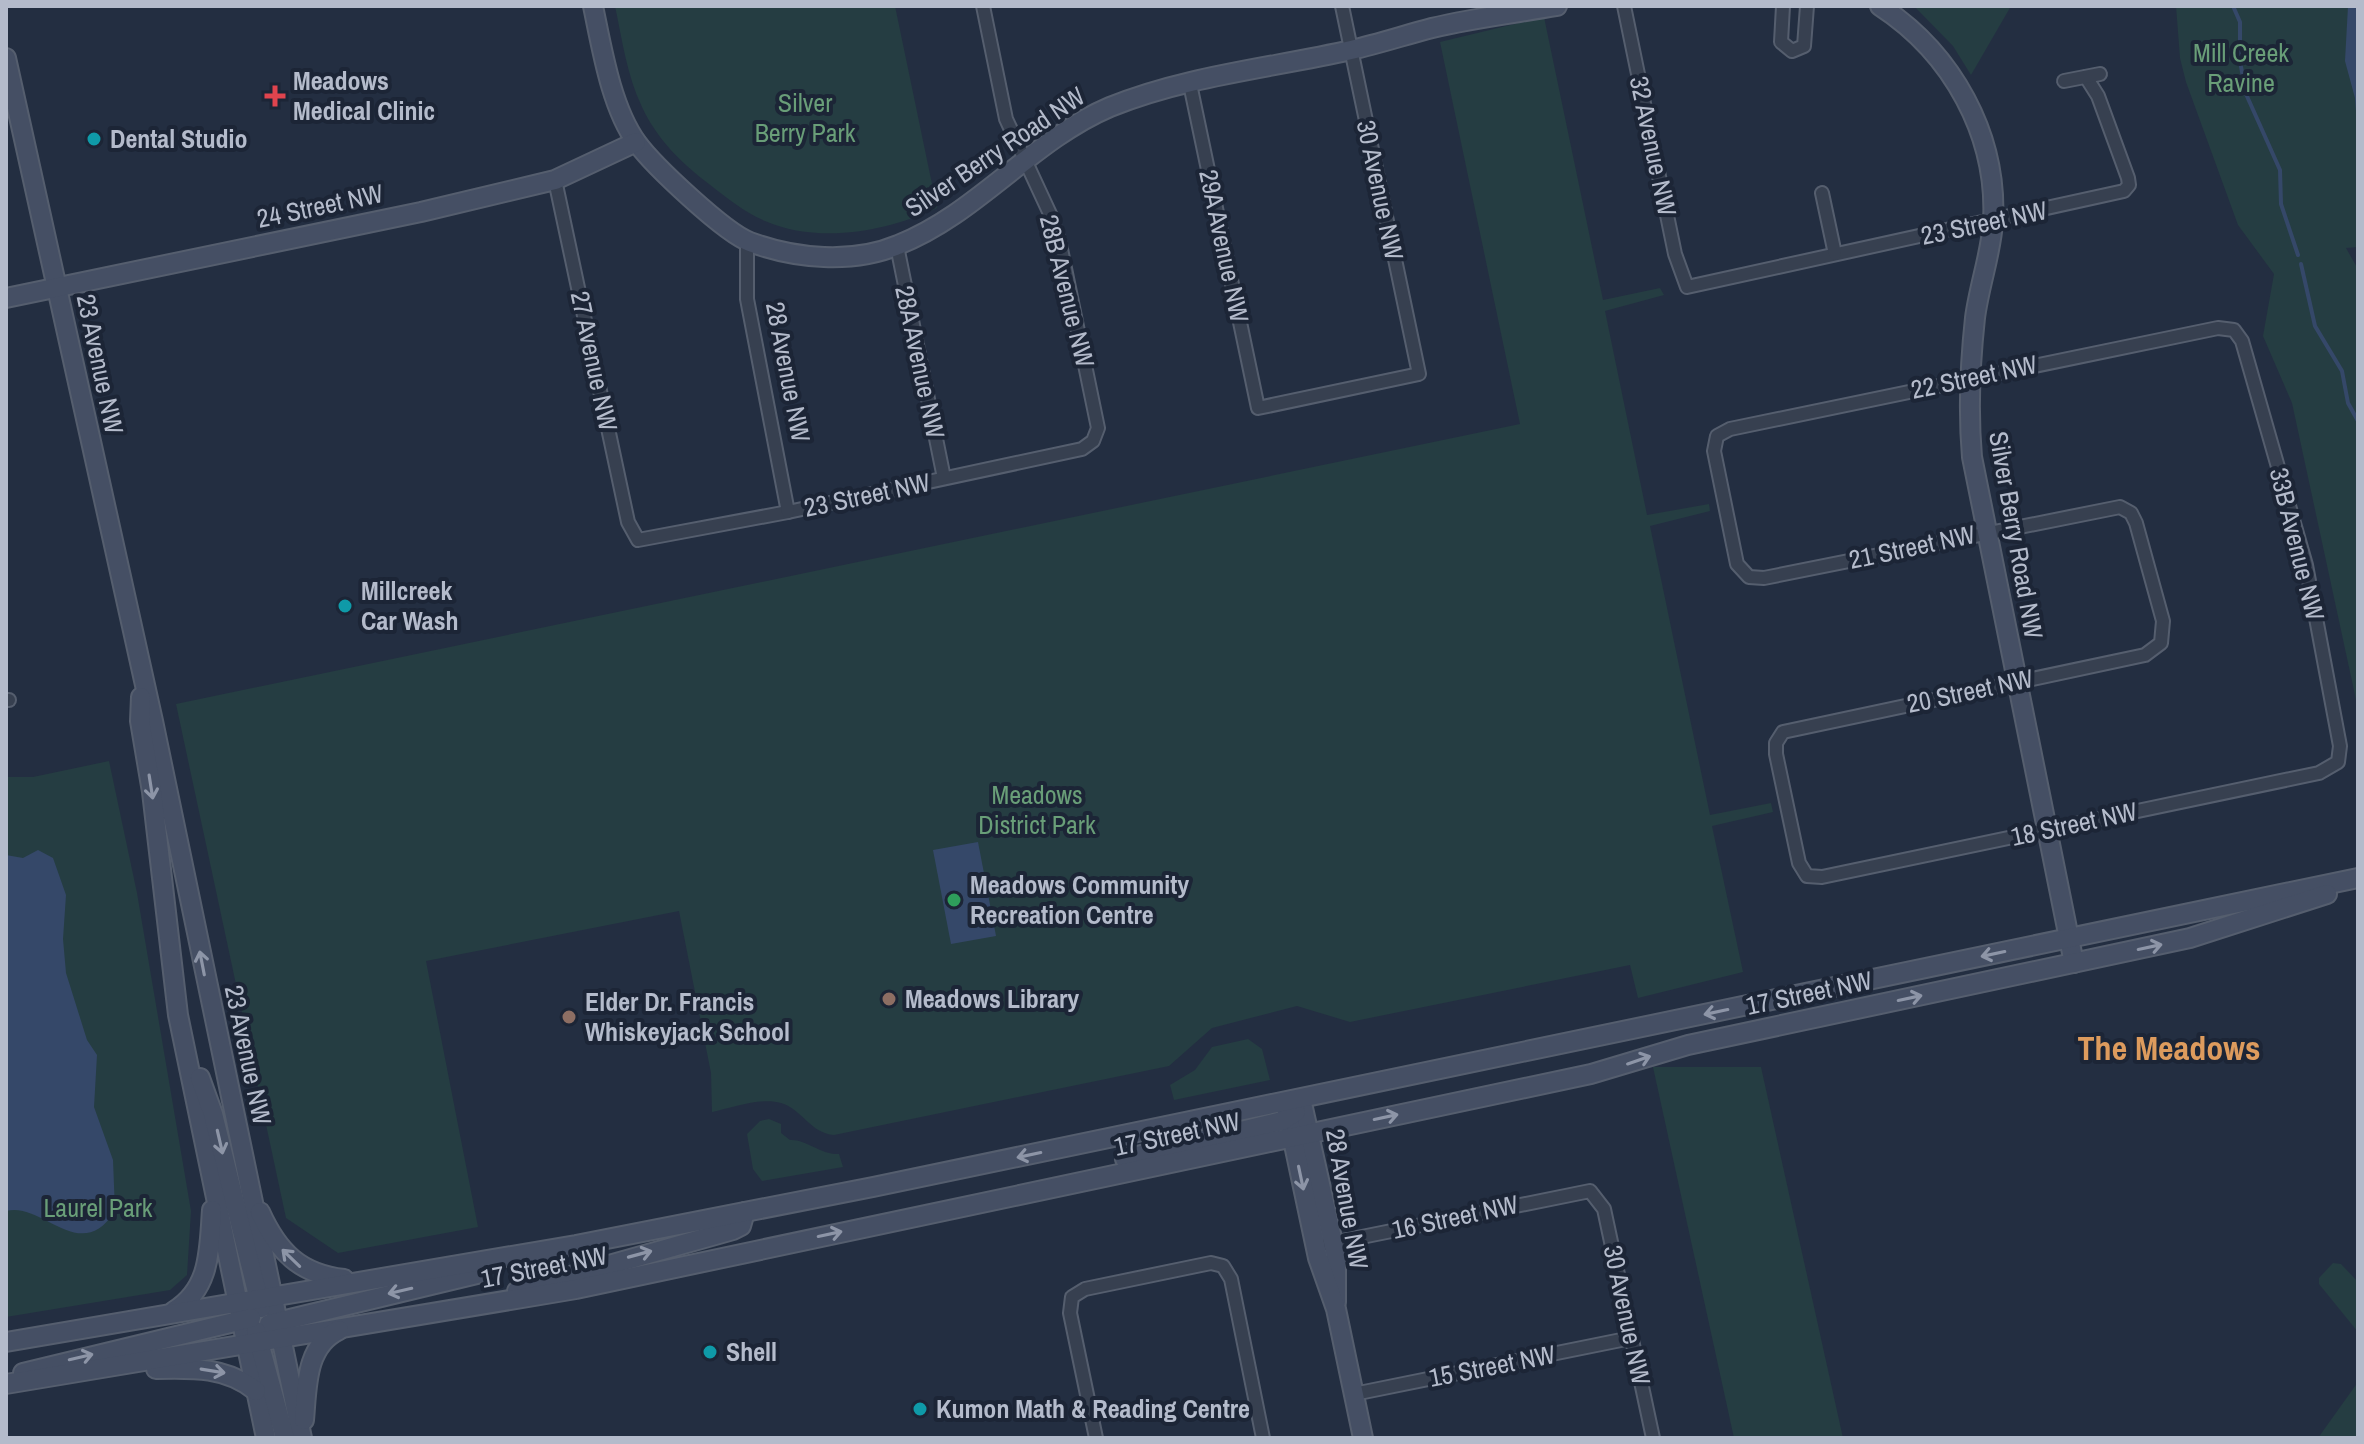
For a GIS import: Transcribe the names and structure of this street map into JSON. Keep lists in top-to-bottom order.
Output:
{
  "streets": {
    "main road": [
      "Silver Berry Road NW",
      "24 Street NW",
      "23 Avenue NW",
      "28 Avenue NW",
      "17 Street NW"
    ],
    "street": [
      "32 Avenue NW",
      "30 Avenue NW",
      "23 Street NW",
      "29A Avenue NW",
      "28B Avenue NW",
      "27 Avenue NW",
      "28A Avenue NW",
      "22 Street NW",
      "33B Avenue NW",
      "21 Street NW",
      "20 Street NW",
      "18 Street NW",
      "16 Street NW",
      "15 Street NW"
    ]
  },
  "crossings": [
    ["32 Avenue NW", "23 Street NW"],
    ["Silver Berry Road NW", "30 Avenue NW"],
    ["Silver Berry Road NW", "24 Street NW"],
    ["Silver Berry Road NW", "23 Street NW"],
    ["Silver Berry Road NW", "29A Avenue NW"],
    ["Silver Berry Road NW", "28B Avenue NW"],
    ["Silver Berry Road NW", "28A Avenue NW"],
    ["Silver Berry Road NW", "28 Avenue NW"],
    ["Silver Berry Road NW", "22 Street NW"],
    ["Silver Berry Road NW", "21 Street NW"],
    ["Silver Berry Road NW", "20 Street NW"],
    ["Silver Berry Road NW", "18 Street NW"],
    ["Silver Berry Road NW", "17 Street NW"],
    ["30 Avenue NW", "29A Avenue NW"],
    ["30 Avenue NW", "16 Street NW"],
    ["30 Avenue NW", "15 Street NW"],
    ["24 Street NW", "27 Avenue NW"],
    ["24 Street NW", "23 Avenue NW"],
    ["23 Street NW", "28B Avenue NW"],
    ["23 Street NW", "27 Avenue NW"],
    ["23 Street NW", "28A Avenue NW"],
    ["23 Street NW", "28 Avenue NW"],
    ["23 Avenue NW", "17 Street NW"],
    ["28 Avenue NW", "17 Street NW"],
    ["28 Avenue NW", "16 Street NW"],
    ["28 Avenue NW", "15 Street NW"],
    ["22 Street NW", "33B Avenue NW"],
    ["22 Street NW", "21 Street NW"],
    ["33B Avenue NW", "18 Street NW"],
    ["21 Street NW", "20 Street NW"],
    ["20 Street NW", "18 Street NW"]
  ],
  "districts": ["The Meadows"],
  "parks": [
    "Mill Creek Ravine",
    "Silver Berry Park",
    "Meadows District Park",
    "Laurel Park"
  ],
  "places": {
    "health": ["Meadows Medical Clinic"],
    "other": [
      "Dental Studio",
      "Millcreek Car Wash",
      "Meadows Community Recreation Centre",
      "Meadows Library",
      "Elder Dr. Francis Whiskeyjack School",
      "Shell",
      "Kumon Math & Reading Centre"
    ]
  }
}
